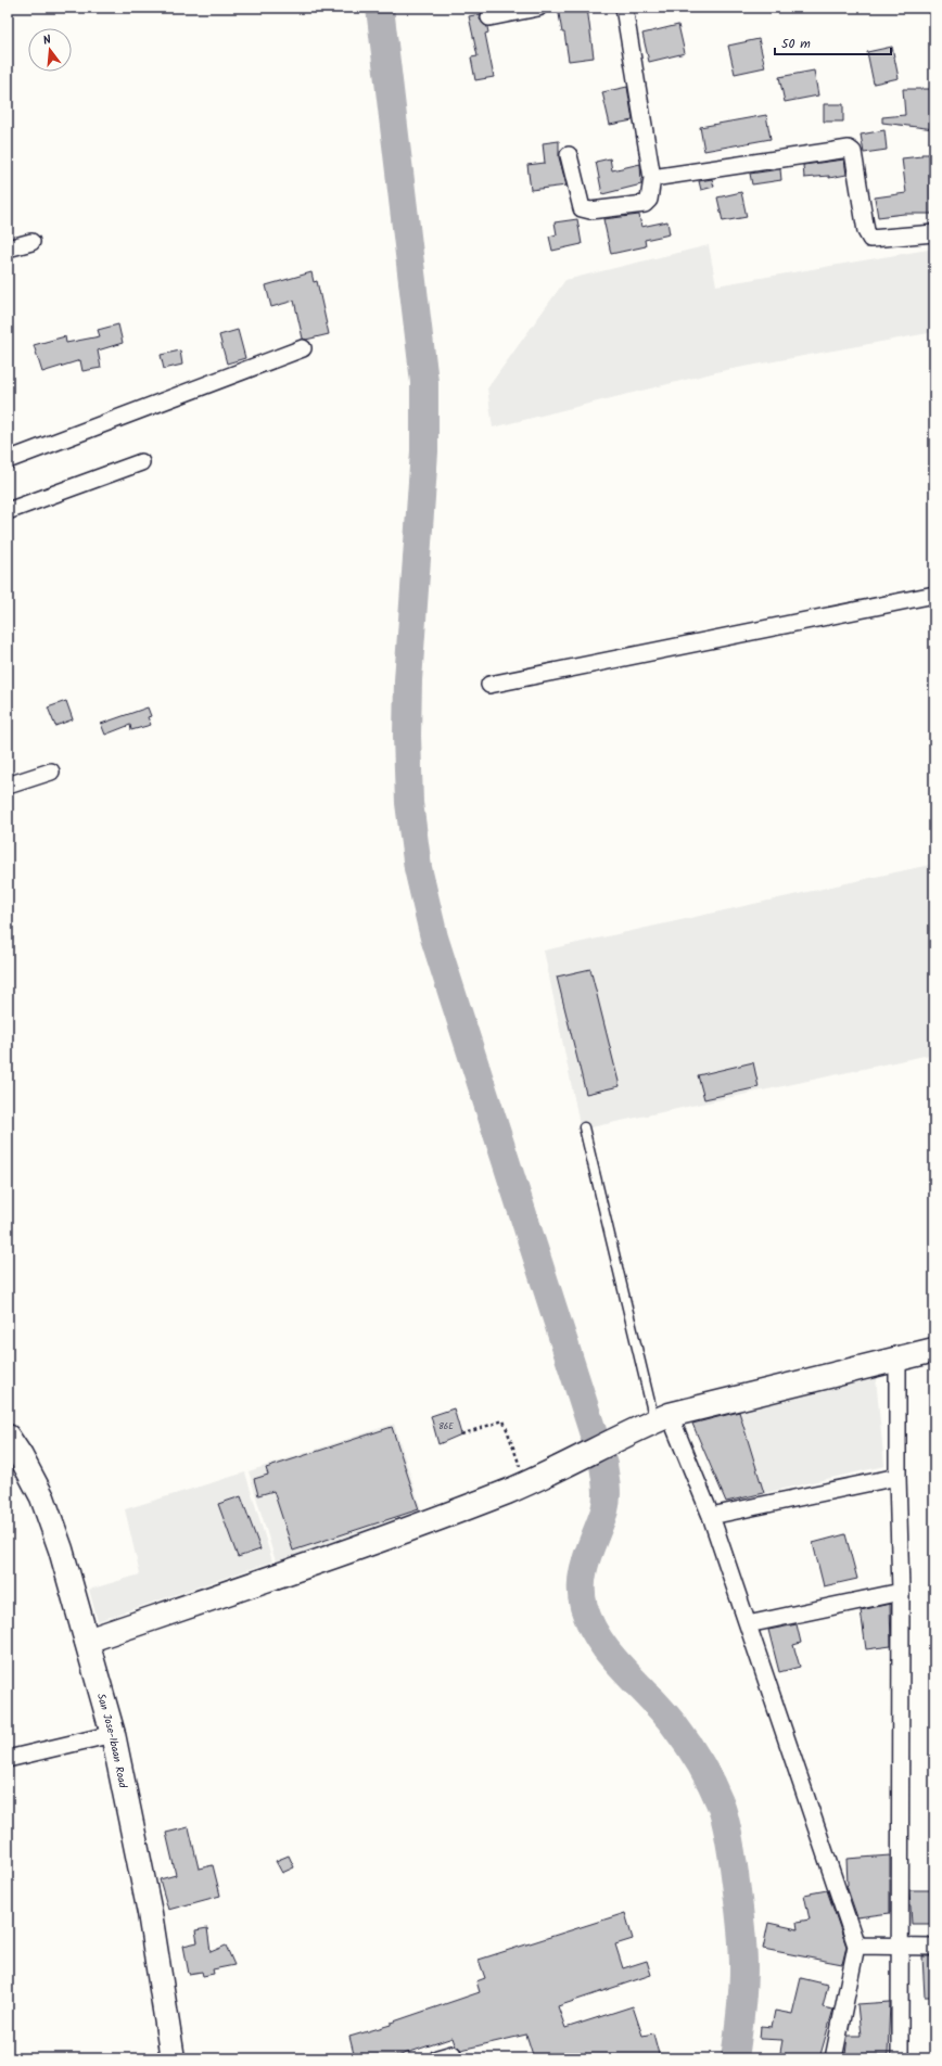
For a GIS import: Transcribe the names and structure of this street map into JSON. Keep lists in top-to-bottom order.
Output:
{
  "streets": {
    "main road": ["San Jose-Ibaan Road"]
  },
  "house_numbers": ["86E"],
  "scale_bar": "50 m",
  "north": "top"
}
